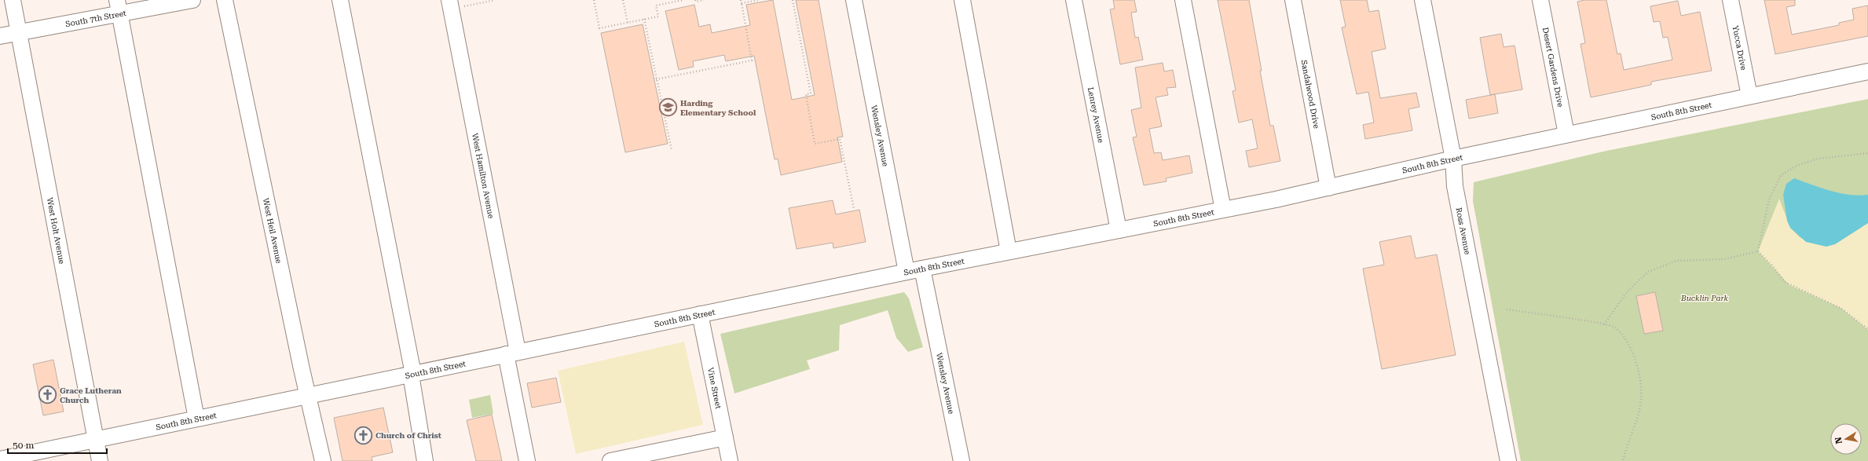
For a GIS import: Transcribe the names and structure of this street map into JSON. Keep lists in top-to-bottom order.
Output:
{
  "streets": {
    "street": [
      "South 7th Street",
      "Yucca Drive",
      "Desert Gardens Drive",
      "Sandalwood Drive",
      "South 8th Street",
      "Lenrey Avenue",
      "Wensley Avenue",
      "West Hamilton Avenue",
      "West Holt Avenue",
      "West Heil Avenue",
      "Ross Avenue",
      "Vine Street"
    ]
  },
  "crossings": [
    ["South 7th Street", "West Holt Avenue"],
    ["Yucca Drive", "South 8th Street"],
    ["Desert Gardens Drive", "South 8th Street"],
    ["Sandalwood Drive", "South 8th Street"],
    ["South 8th Street", "Lenrey Avenue"],
    ["South 8th Street", "Wensley Avenue"],
    ["South 8th Street", "West Hamilton Avenue"],
    ["South 8th Street", "West Holt Avenue"],
    ["South 8th Street", "West Heil Avenue"],
    ["South 8th Street", "Ross Avenue"],
    ["South 8th Street", "Vine Street"]
  ],
  "parks": ["Bucklin Park"],
  "places": {
    "school or university": ["Harding Elementary School"],
    "church": ["Grace Lutheran Church", "Church of Christ"]
  },
  "scale_bar": "50 m",
  "north": "left"
}
